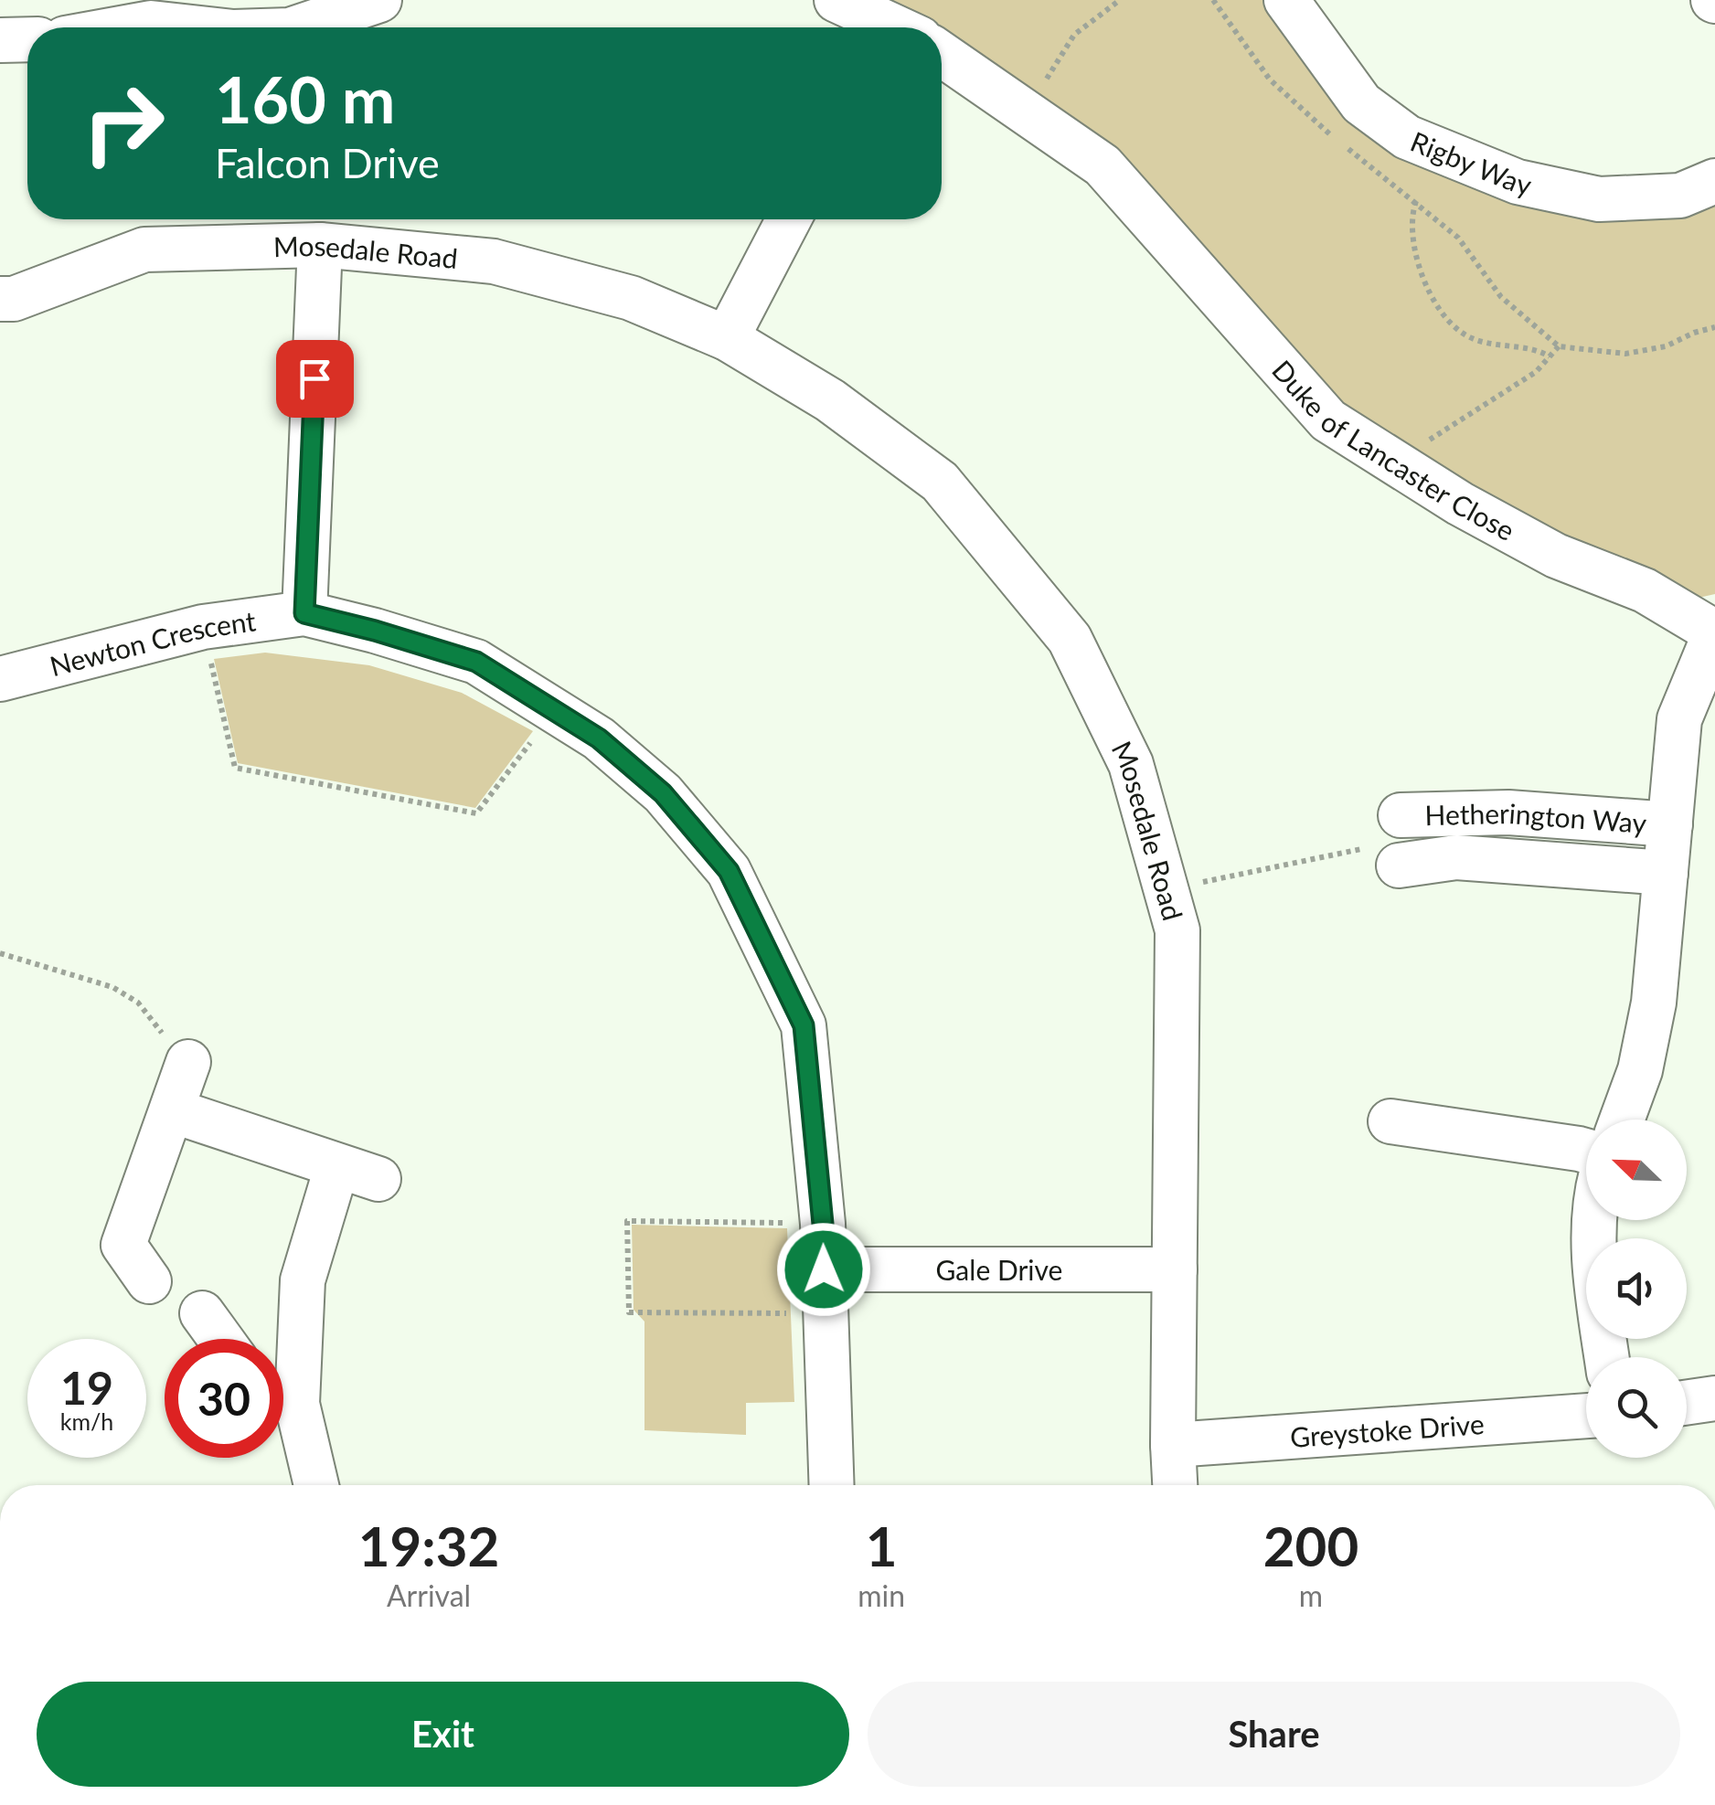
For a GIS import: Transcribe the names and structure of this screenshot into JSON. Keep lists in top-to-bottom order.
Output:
{
  "streets": {
    "street": [
      "Rigby Way",
      "Mosedale Road",
      "Duke of Lancaster Close",
      "Newton Crescent",
      "Hetherington Way",
      "Gale Drive",
      "Greystoke Drive"
    ]
  },
  "crossings": [
    ["Mosedale Road", "Gale Drive"],
    ["Mosedale Road", "Greystoke Drive"],
    ["Duke of Lancaster Close", "Hetherington Way"],
    ["Newton Crescent", "Gale Drive"]
  ],
  "north": "top left",
  "page": {
    "turn": ["160 m", "Falcon Drive"],
    "speed": "19 km/h",
    "limit": "30",
    "eta": [
      "19:32",
      "Arrival",
      "1",
      "min",
      "200",
      "m"
    ],
    "buttons": ["Exit", "Share"]
  }
}
